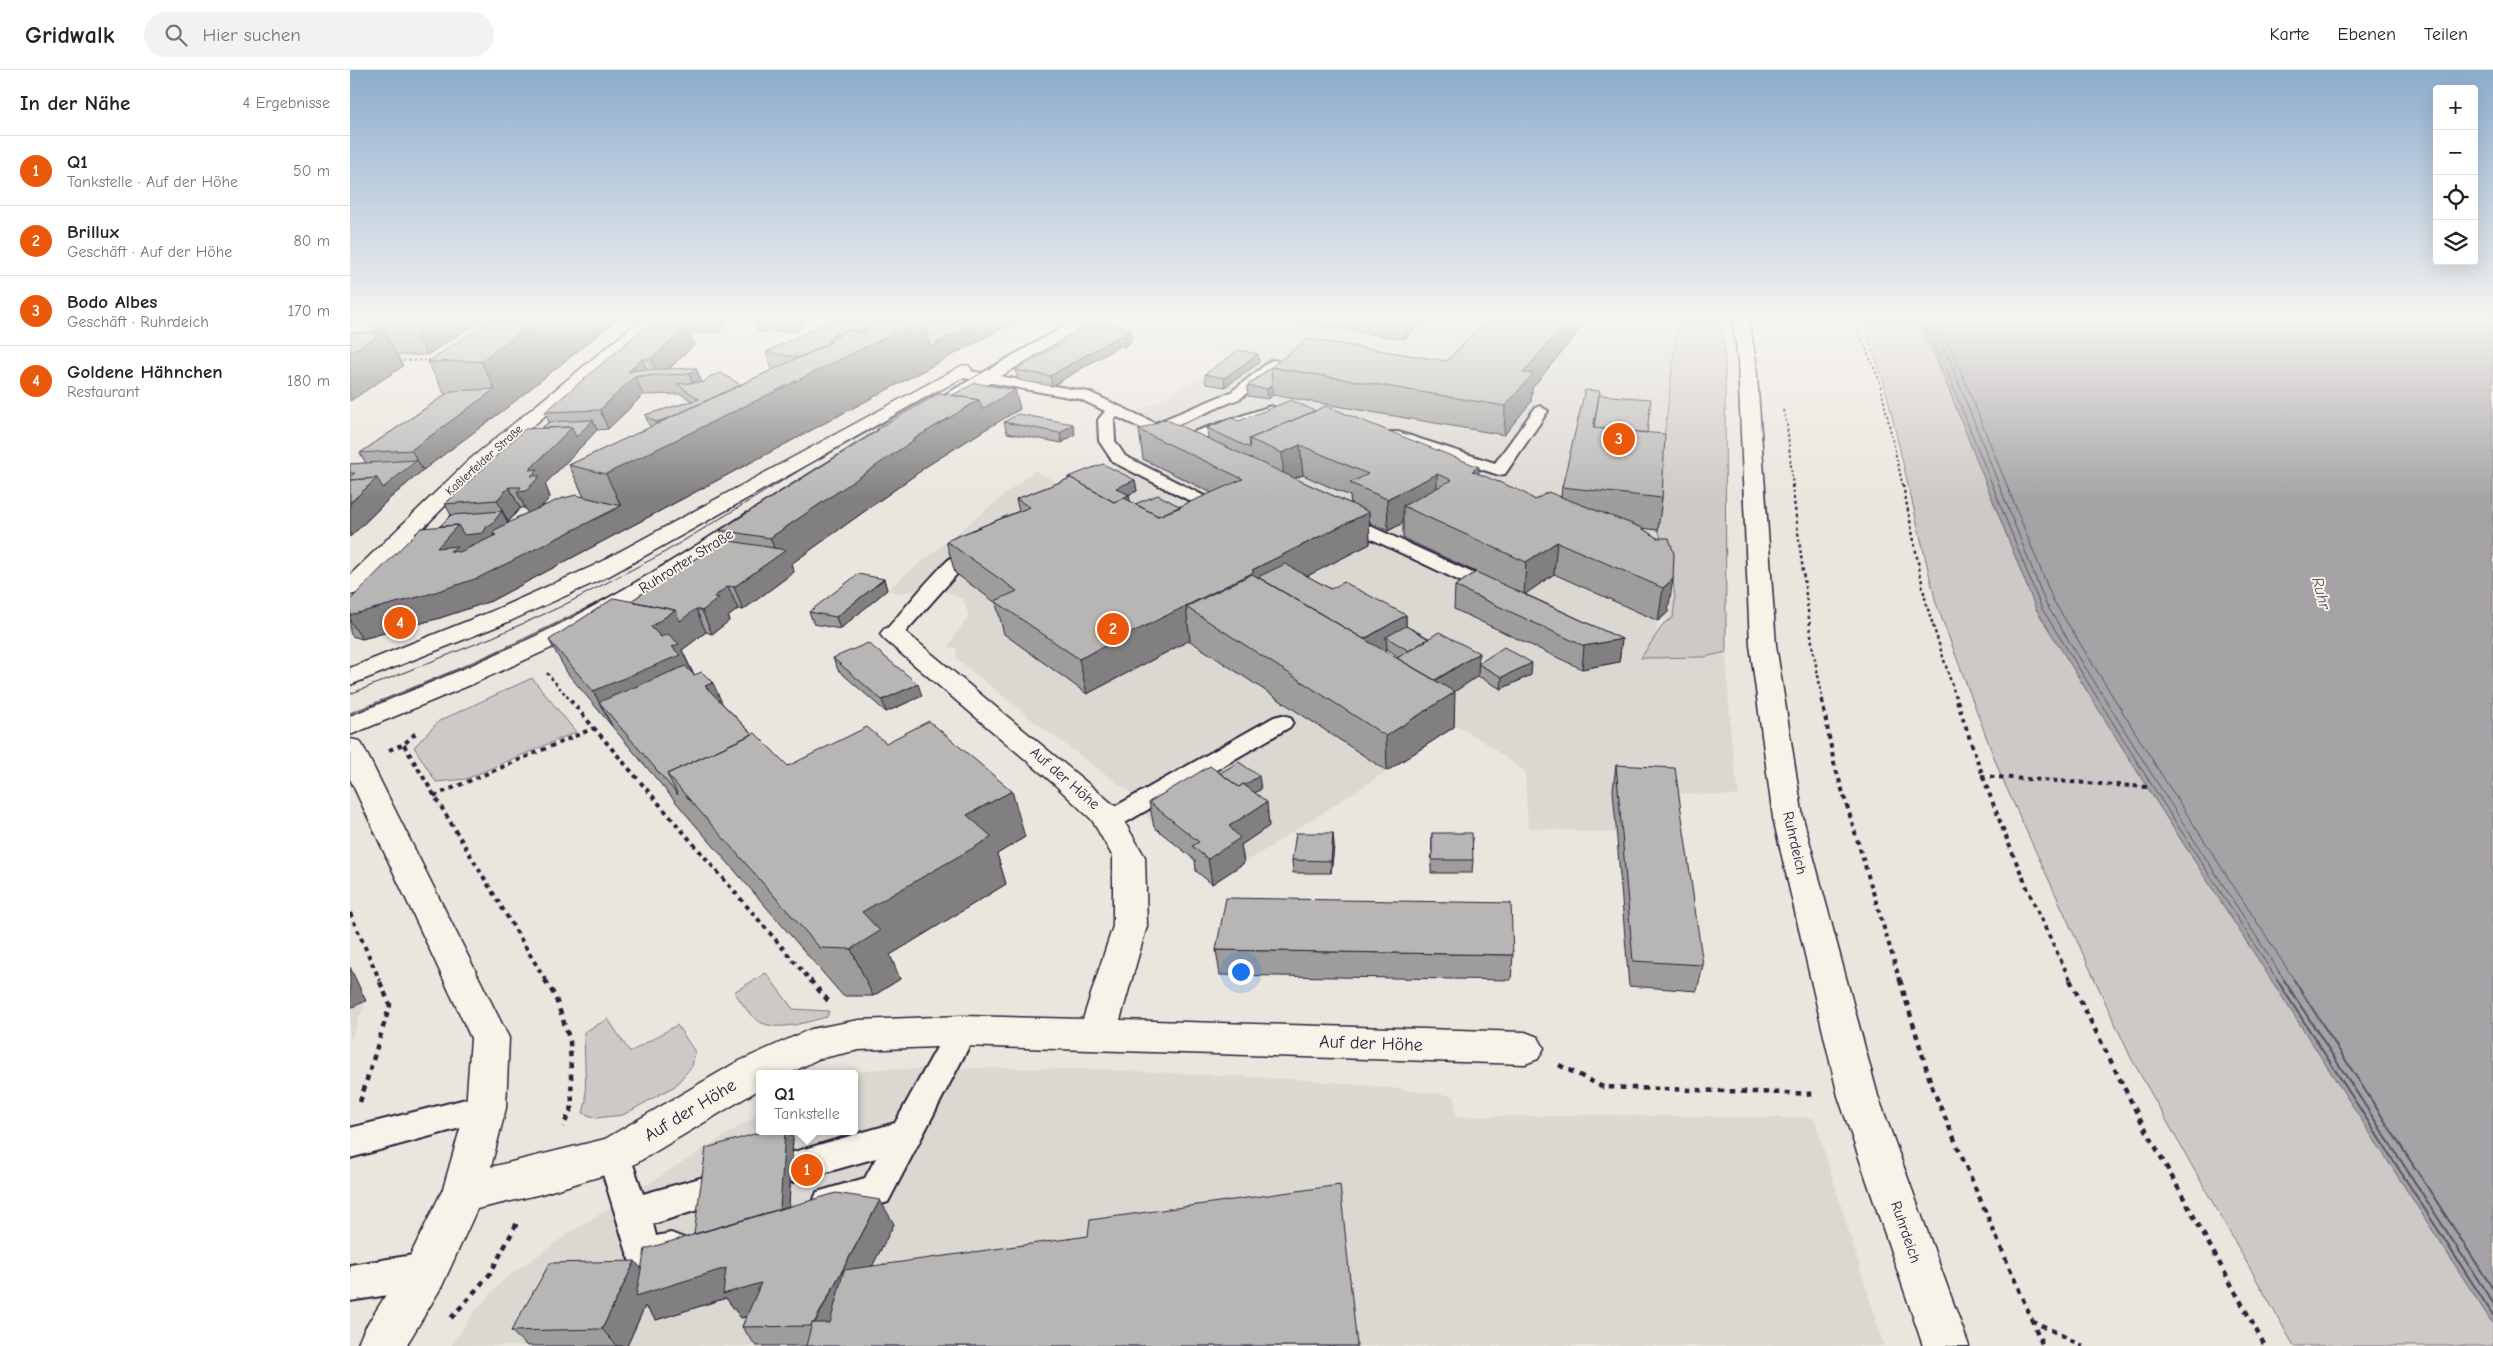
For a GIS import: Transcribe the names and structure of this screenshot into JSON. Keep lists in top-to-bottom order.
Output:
{
  "streets": {
    "main road": [
      "Kaßlerfelder Straße",
      "Ruhrorter Straße",
      "Auf der Höhe",
      "Ruhrdeich"
    ]
  },
  "water": ["Ruhr"],
  "page": {
    "header": "Gridwalk",
    "search": "Hier suchen",
    "nav": ["Karte", "Ebenen", "Teilen"],
    "heading": ["In der Nähe", "4 Ergebnisse"],
    "map_buttons": ["+", "−"],
    "list": [
      {
        "mark": "1",
        "name": "Q1",
        "note": "Tankstelle · Auf der Höhe",
        "value": "50 m"
      },
      {
        "mark": "2",
        "name": "Brillux",
        "note": "Geschäft · Auf der Höhe",
        "value": "80 m"
      },
      {
        "mark": "3",
        "name": "Bodo Albes",
        "note": "Geschäft · Ruhrdeich",
        "value": "170 m"
      },
      {
        "mark": "4",
        "name": "Goldene Hähnchen",
        "note": "Restaurant",
        "value": "180 m"
      }
    ],
    "pins": [
      "3",
      "4",
      "2",
      "1"
    ],
    "popup": ["Q1", "Tankstelle"]
  }
}
